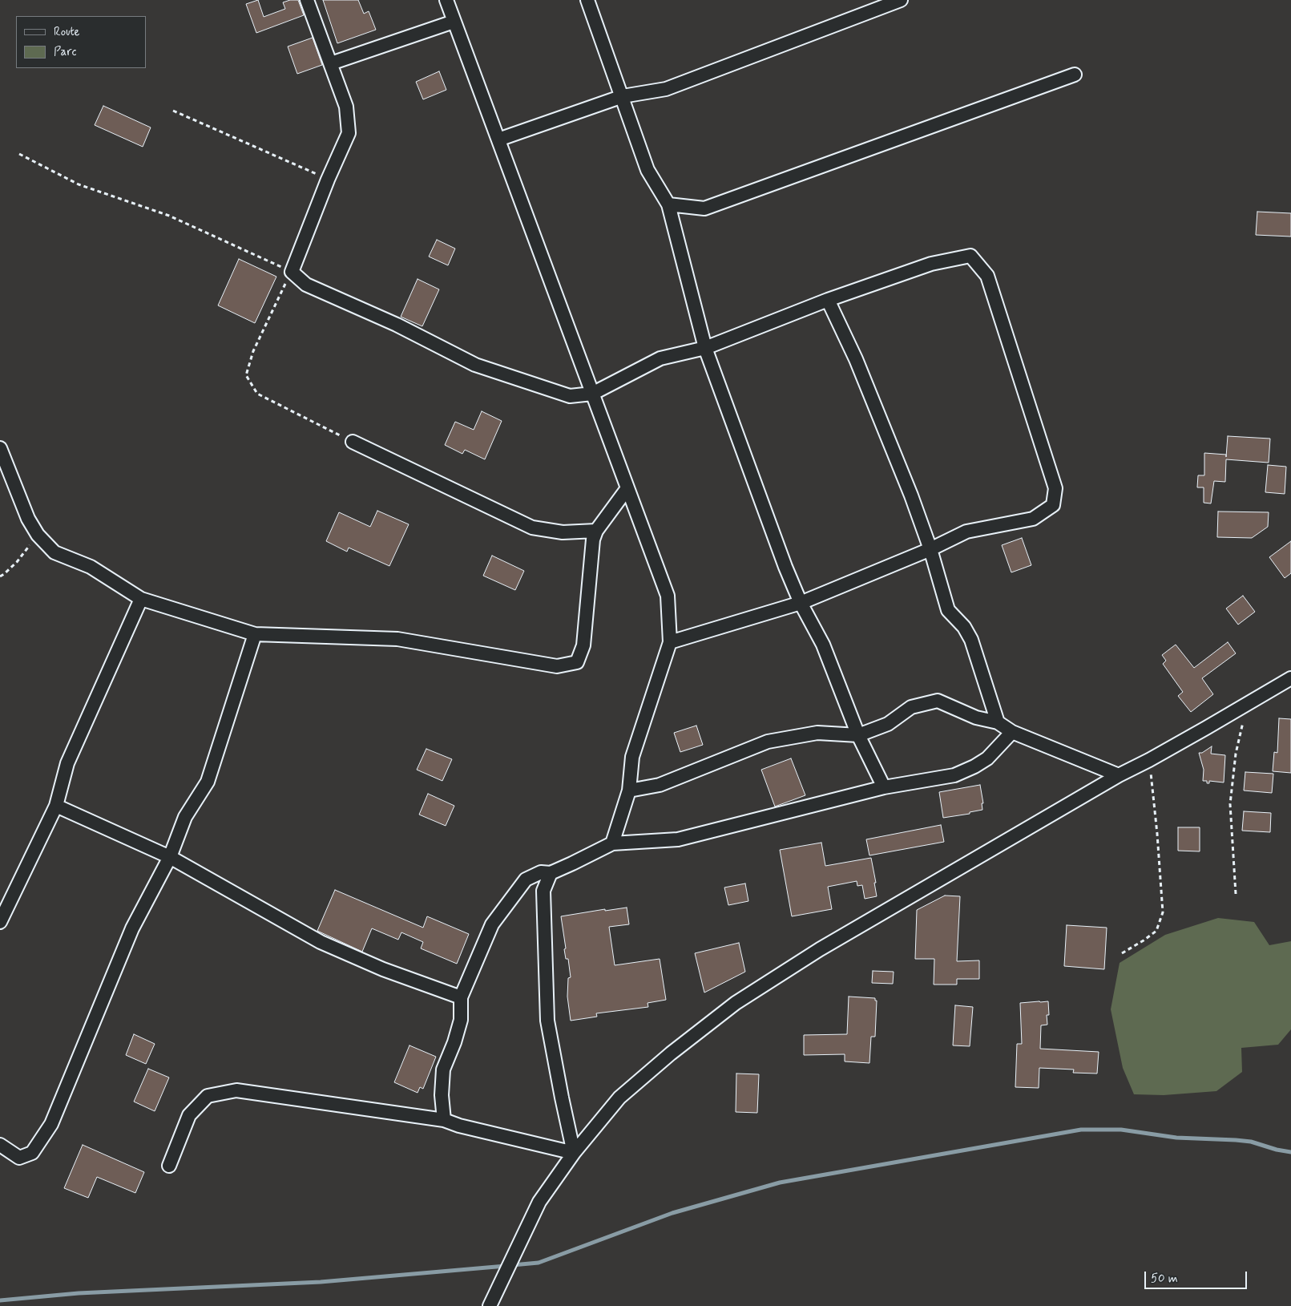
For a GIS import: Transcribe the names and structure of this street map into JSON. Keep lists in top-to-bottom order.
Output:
{
  "legend": ["Route", "Parc"],
  "scale_bar": "50 m"
}
